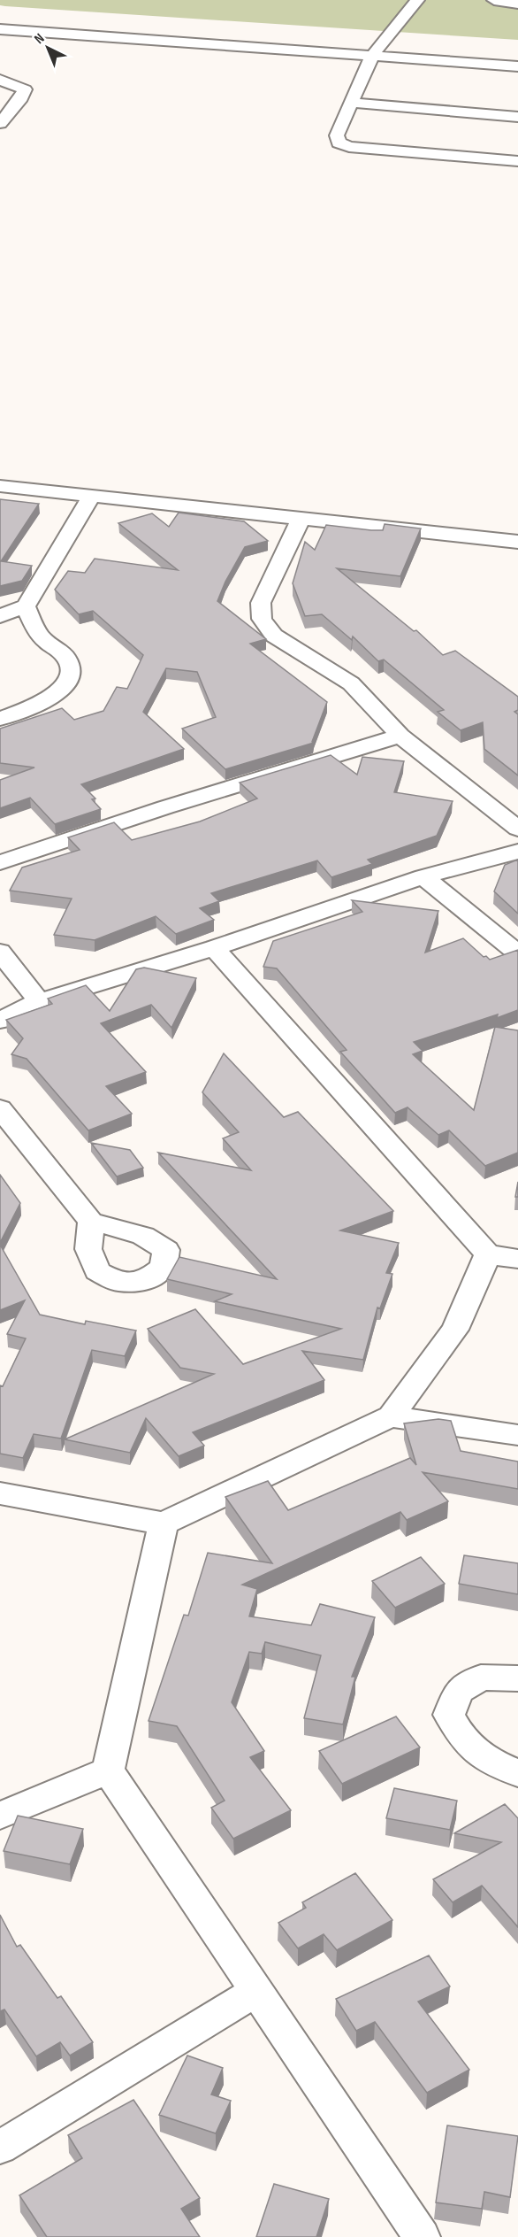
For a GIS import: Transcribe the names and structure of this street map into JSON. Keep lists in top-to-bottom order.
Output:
{
  "north": "top left"
}
